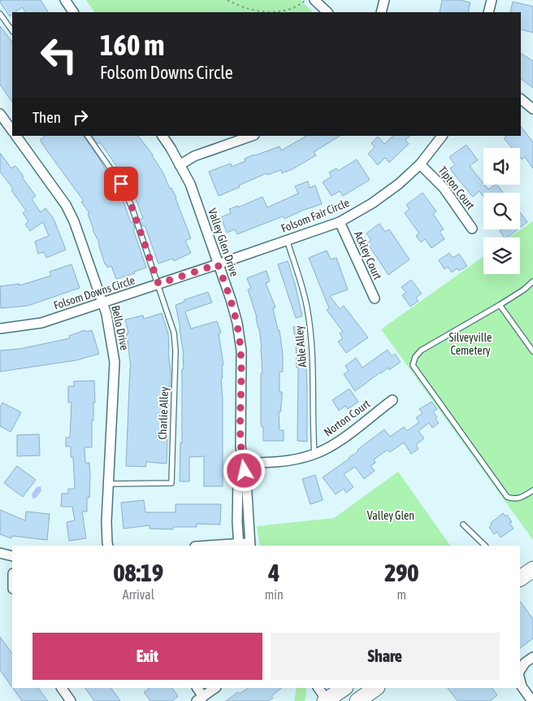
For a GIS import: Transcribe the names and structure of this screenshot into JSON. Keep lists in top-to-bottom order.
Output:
{
  "streets": {
    "street": [
      "Tipton Court",
      "Folsom Fair Circle",
      "Valley Glen Drive",
      "Ackley Court",
      "Folsom Downs Circle",
      "Bello Drive",
      "Norton Court"
    ],
    "lane": ["Able Alley", "Charlie Alley"]
  },
  "crossings": [
    ["Tipton Court", "Folsom Fair Circle"],
    ["Folsom Fair Circle", "Valley Glen Drive"],
    ["Folsom Fair Circle", "Ackley Court"],
    ["Folsom Fair Circle", "Folsom Downs Circle"],
    ["Folsom Fair Circle", "Able Alley"],
    ["Valley Glen Drive", "Folsom Downs Circle"],
    ["Valley Glen Drive", "Norton Court"],
    ["Folsom Downs Circle", "Bello Drive"],
    ["Folsom Downs Circle", "Charlie Alley"],
    ["Bello Drive", "Charlie Alley"],
    ["Able Alley", "Norton Court"]
  ],
  "parks": ["Silveyville Cemetery", "Valley Glen"],
  "page": {
    "turn": ["160 m", "Folsom Downs Circle"],
    "then": "Then",
    "eta": [
      "08:19",
      "Arrival",
      "4",
      "min",
      "290",
      "m"
    ],
    "buttons": ["Exit", "Share"]
  }
}
